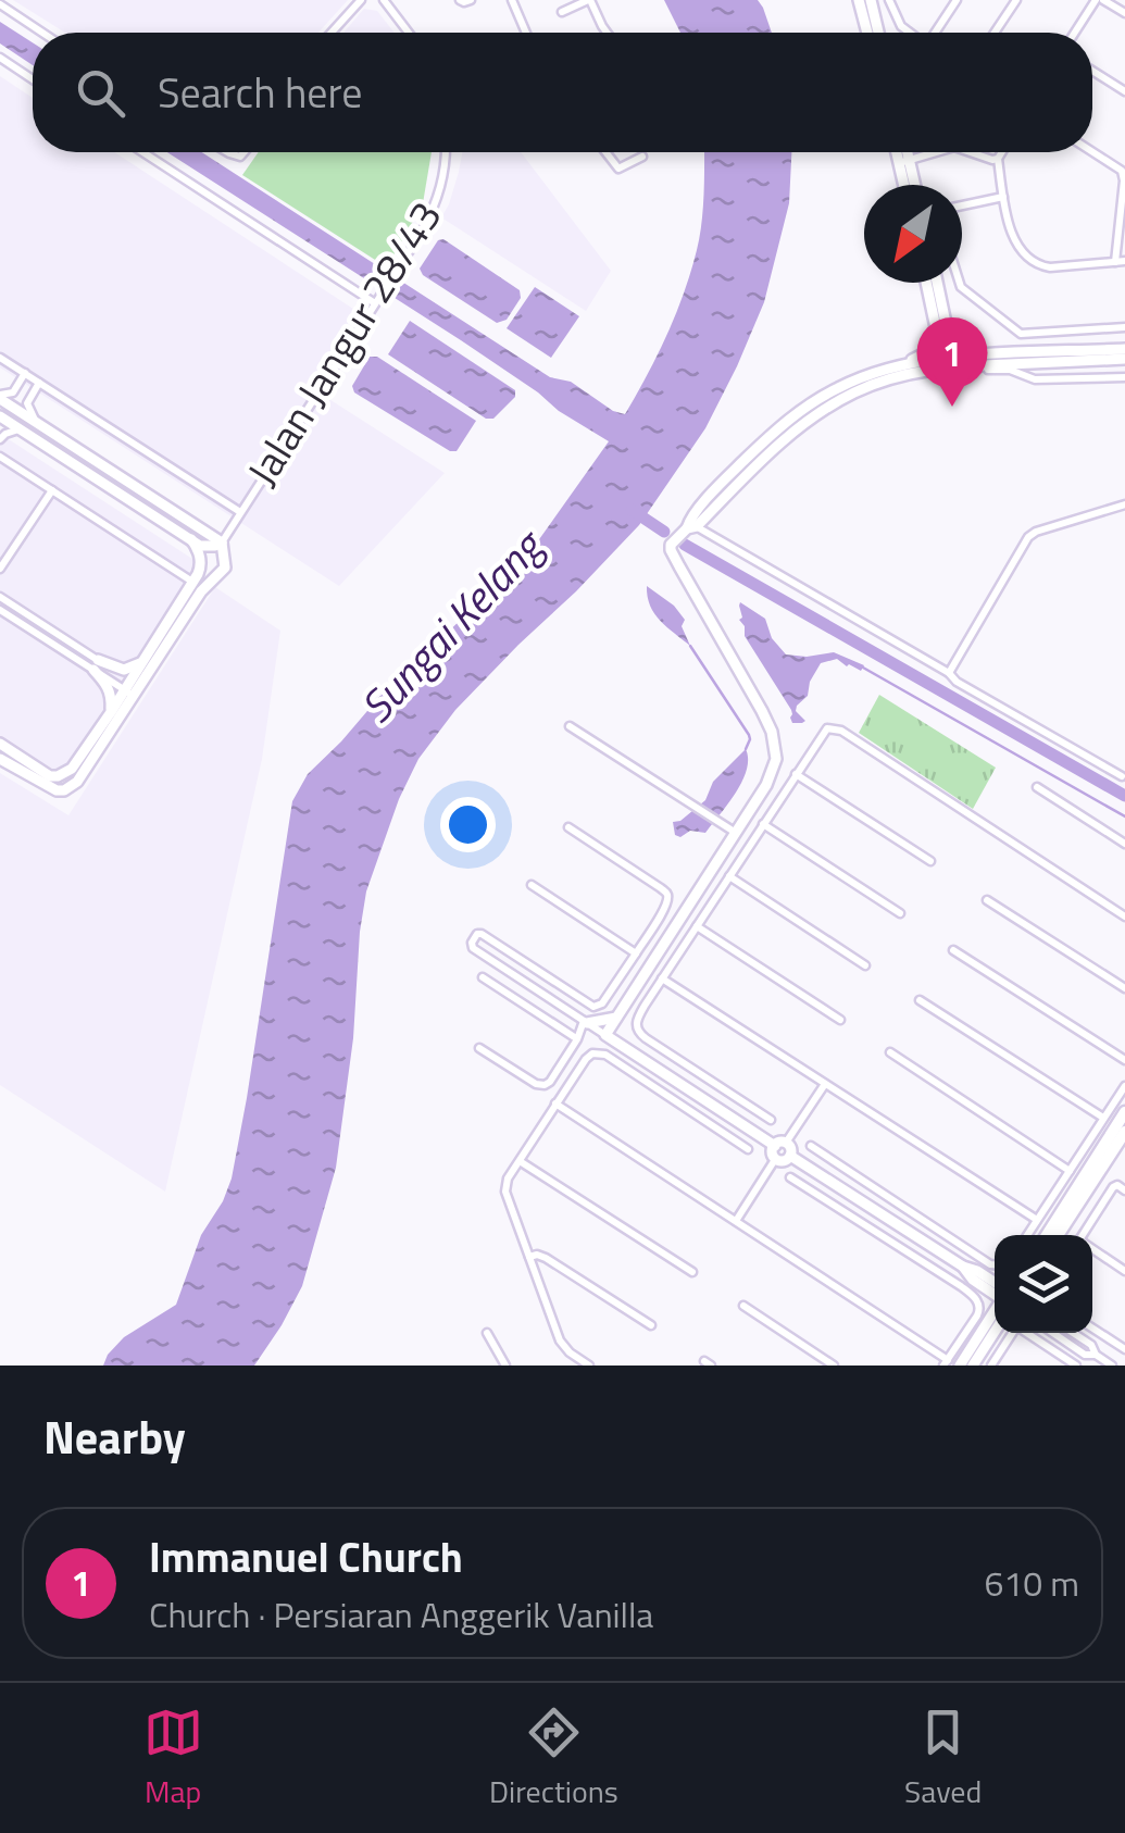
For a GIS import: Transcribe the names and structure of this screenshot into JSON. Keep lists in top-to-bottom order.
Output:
{
  "streets": {
    "street": ["Jalan Jangur 28/43"]
  },
  "water": ["Sungai Kelang"],
  "north": "bottom left",
  "page": {
    "search": "Search here",
    "pins": "1",
    "heading": "Nearby",
    "list": [
      {
        "mark": "1",
        "name": "Immanuel Church",
        "note": "Church · Persiaran Anggerik Vanilla",
        "value": "610 m"
      }
    ],
    "nav": ["Map", "Directions", "Saved"]
  }
}
